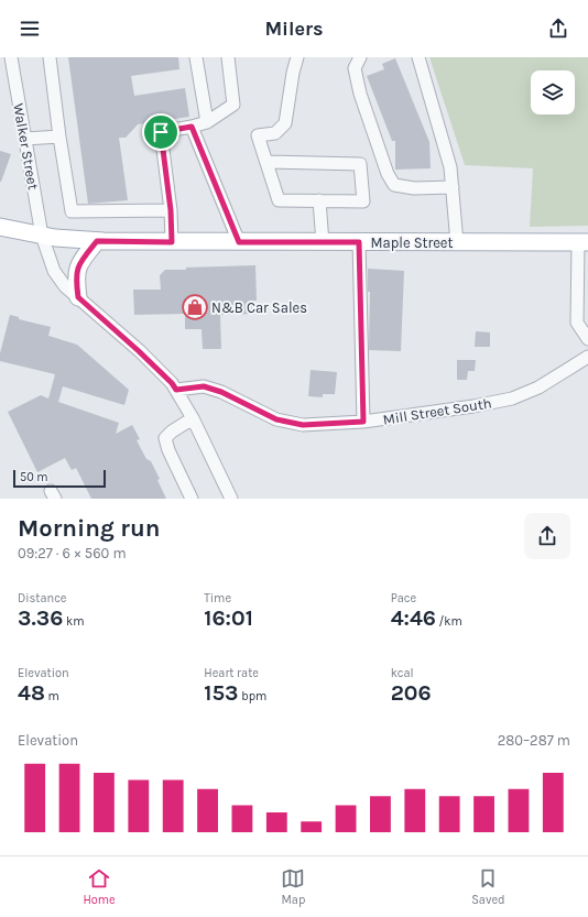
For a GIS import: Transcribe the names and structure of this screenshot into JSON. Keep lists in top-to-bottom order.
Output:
{
  "streets": {
    "main road": ["Maple Street"],
    "street": ["Walker Street", "Mill Street South"]
  },
  "crossings": [
    ["Walker Street", "Maple Street"]
  ],
  "places": {
    "shop": ["N&B Car Sales"]
  },
  "scale_bar": "50 m",
  "page": {
    "header": "Milers",
    "scale": "50 m",
    "heading": ["Morning run", "09:27 · 6 × 560 m"],
    "stats": [
      ["Distance", "3.36 km"],
      ["Time", "16:01"],
      ["Pace", "4:46 /km"],
      ["Elevation", "48 m"],
      ["Heart rate", "153 bpm"],
      ["kcal", "206"]
    ],
    "chart": ["Elevation", "280–287 m"],
    "tabs": ["Home", "Map", "Saved"]
  }
}
